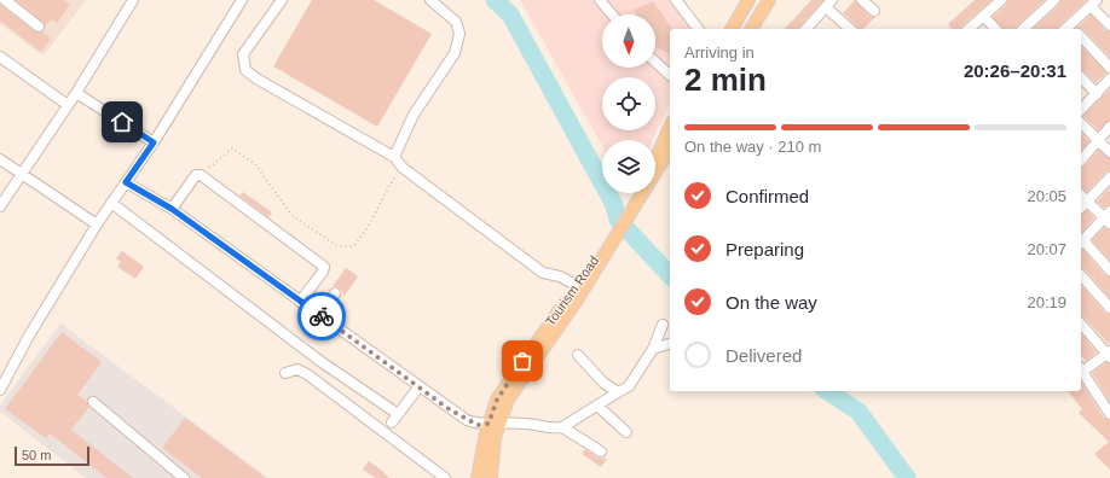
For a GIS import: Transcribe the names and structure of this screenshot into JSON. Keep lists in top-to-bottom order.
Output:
{
  "streets": {
    "main road": ["Tourism Road"]
  },
  "scale_bar": "50 m",
  "north": "bottom",
  "page": {
    "heading": ["2 min", "Arriving in", "20:26–20:31"],
    "bar": "On the way · 210 m",
    "list": [
      ["Confirmed", "20:05"],
      ["Preparing", "20:07"],
      ["On the way", "20:19"],
      "Delivered"
    ],
    "scale": "50 m"
  }
}
